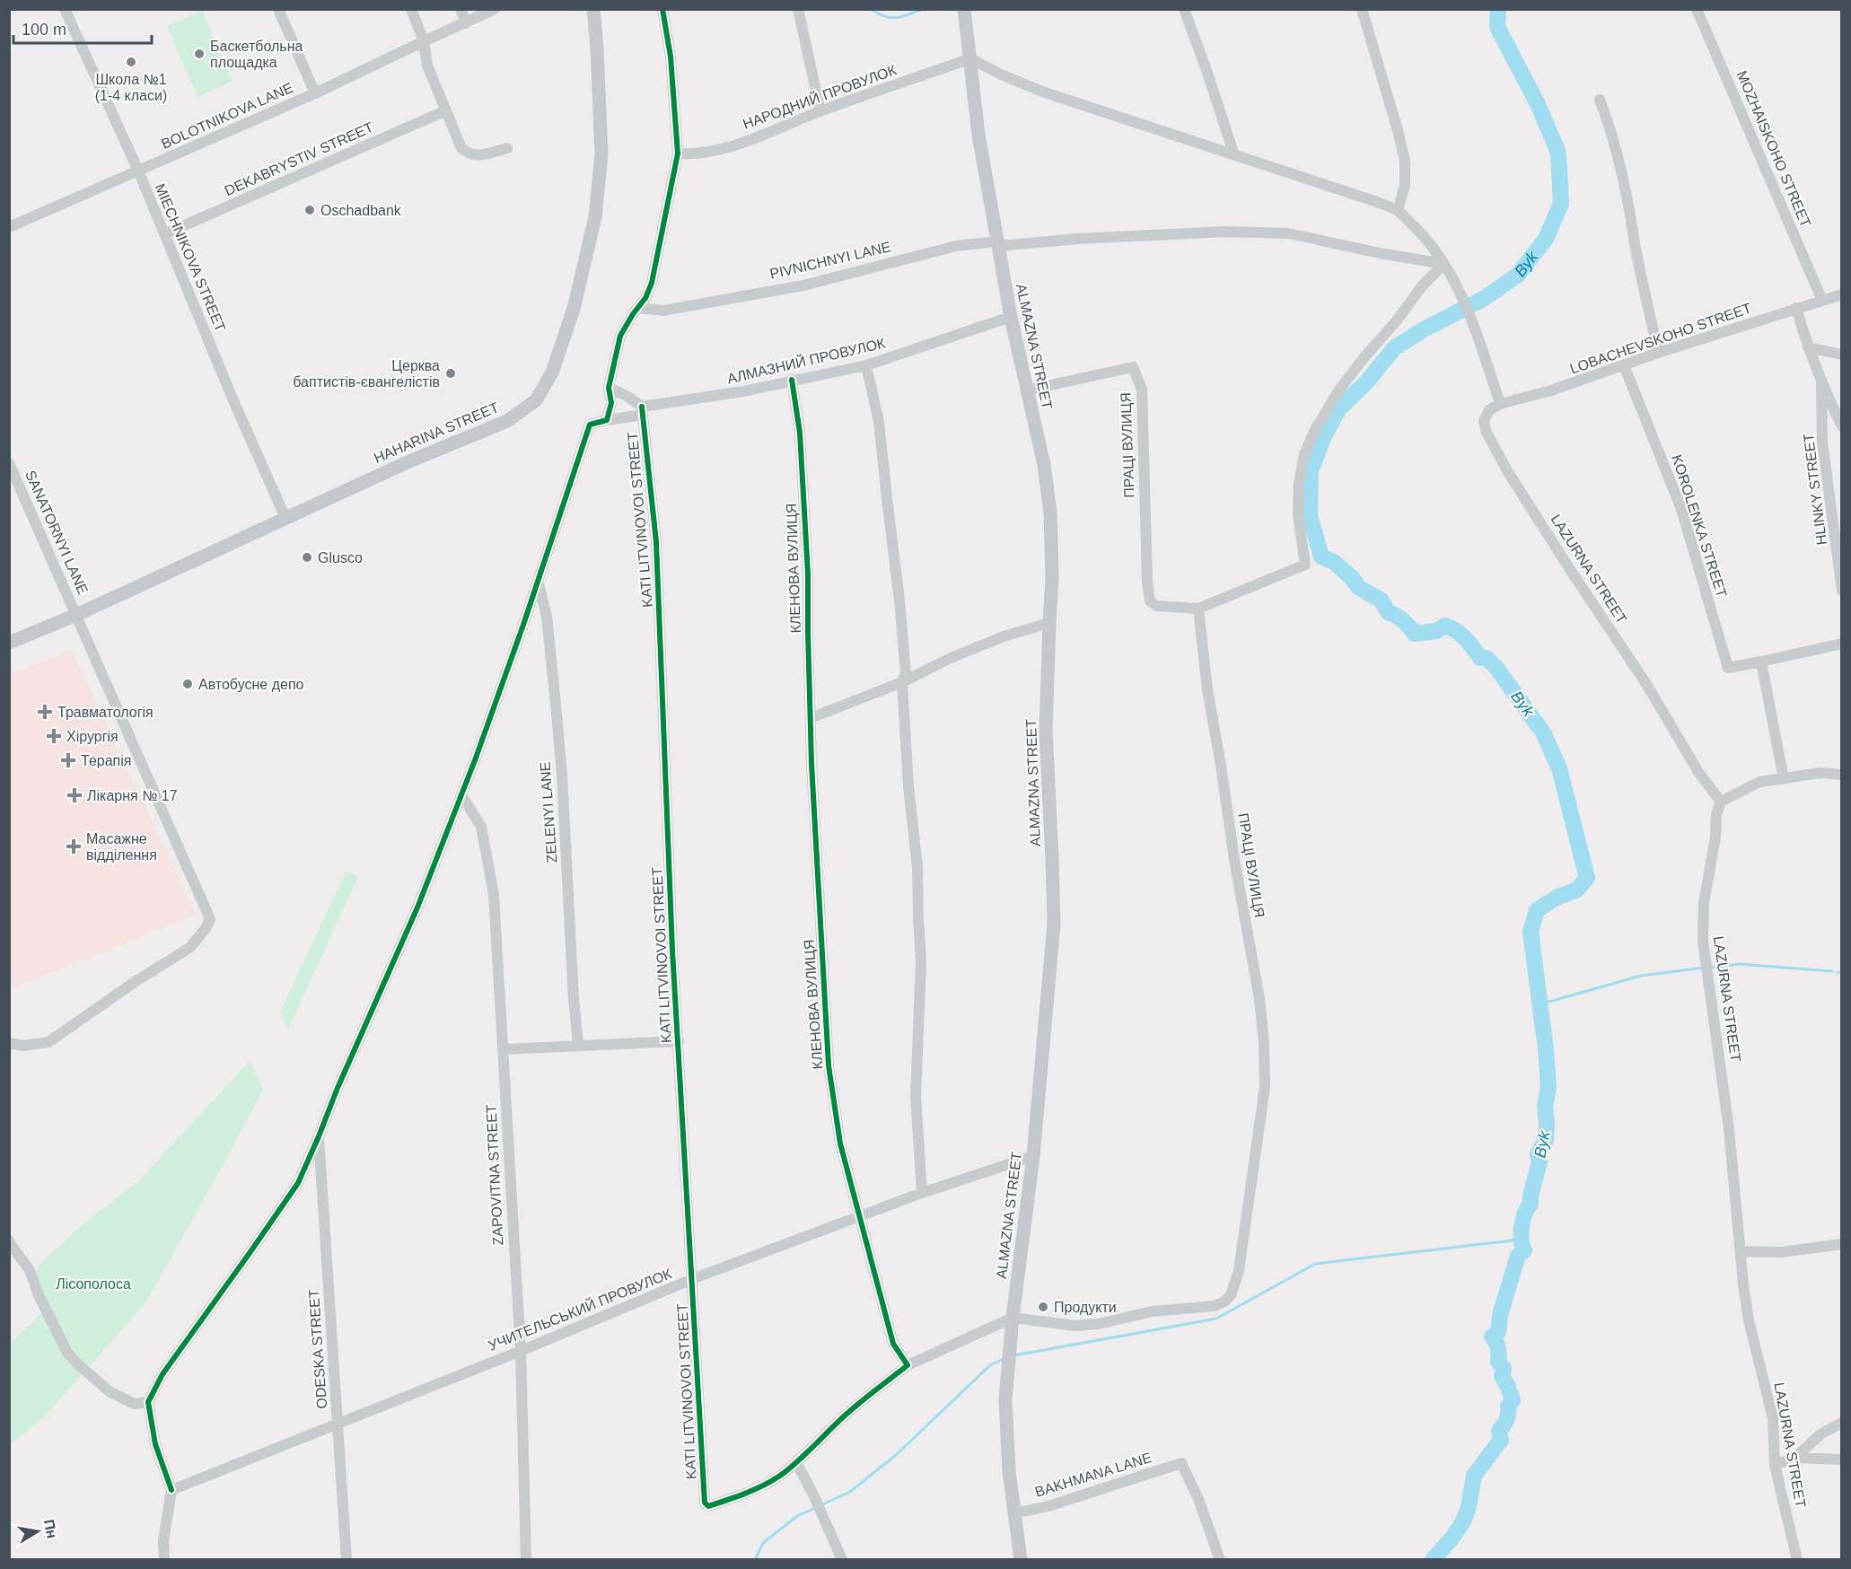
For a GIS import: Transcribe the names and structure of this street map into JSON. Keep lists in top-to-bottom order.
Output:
{
  "streets": {
    "main road": ["ALMAZNA STREET", "HAHARINA STREET"],
    "street": [
      "НАРОДНИЙ ПРОВУЛОК",
      "BOLOTNIKOVA LANE",
      "MOZHAISKOHO STREET",
      "DEKABRYSTIV STREET",
      "MIECHNIKOVA STREET",
      "PIVNICHNYI LANE",
      "LOBACHEVSKOHO STREET",
      "АЛМАЗНИЙ ПРОВУЛОК",
      "ПРАЦІ ВУЛИЦЯ",
      "HLINKY STREET",
      "KATI LITVINOVOI STREET",
      "KOROLENKA STREET",
      "SANATORNYI LANE",
      "КЛЕНОВА ВУЛИЦЯ",
      "LAZURNA STREET",
      "ZELENYI LANE",
      "ZAPOVITNA STREET",
      "УЧИТЕЛЬСЬКИЙ ПРОВУЛОК",
      "ODESKA STREET",
      "BAKHMANA LANE"
    ]
  },
  "crossings": [
    ["НАРОДНИЙ ПРОВУЛОК", "ALMAZNA STREET"],
    ["BOLOTNIKOVA LANE", "MIECHNIKOVA STREET"],
    ["MOZHAISKOHO STREET", "LOBACHEVSKOHO STREET"],
    ["DEKABRYSTIV STREET", "MIECHNIKOVA STREET"],
    ["MIECHNIKOVA STREET", "HAHARINA STREET"],
    ["PIVNICHNYI LANE", "ALMAZNA STREET"],
    ["LOBACHEVSKOHO STREET", "KOROLENKA STREET"],
    ["LOBACHEVSKOHO STREET", "LAZURNA STREET"],
    ["ALMAZNA STREET", "АЛМАЗНИЙ ПРОВУЛОК"],
    ["ALMAZNA STREET", "ПРАЦІ ВУЛИЦЯ"],
    ["ALMAZNA STREET", "УЧИТЕЛЬСЬКИЙ ПРОВУЛОК"],
    ["ALMAZNA STREET", "BAKHMANA LANE"],
    ["АЛМАЗНИЙ ПРОВУЛОК", "KATI LITVINOVOI STREET"],
    ["АЛМАЗНИЙ ПРОВУЛОК", "КЛЕНОВА ВУЛИЦЯ"],
    ["HAHARINA STREET", "SANATORNYI LANE"],
    ["KATI LITVINOVOI STREET", "УЧИТЕЛЬСЬКИЙ ПРОВУЛОК"],
    ["КЛЕНОВА ВУЛИЦЯ", "УЧИТЕЛЬСЬКИЙ ПРОВУЛОК"],
    ["ZAPOVITNA STREET", "УЧИТЕЛЬСЬКИЙ ПРОВУЛОК"],
    ["УЧИТЕЛЬСЬКИЙ ПРОВУЛОК", "ODESKA STREET"]
  ],
  "water": ["Byk"],
  "parks": ["Лісополоса"],
  "places": {
    "other": [
      "Баскетбольна площадка",
      "Школа №1 (1-4 класи)",
      "Oschadbank",
      "Церква баптистів-євангелістів",
      "Glusco",
      "Автобусне депо",
      "Продукти"
    ],
    "health": [
      "Травматологія",
      "Хірургія",
      "Терапія",
      "Лікарня № 17",
      "Масажне відділення"
    ]
  },
  "scale_bar": "100 m",
  "north": "right"
}
